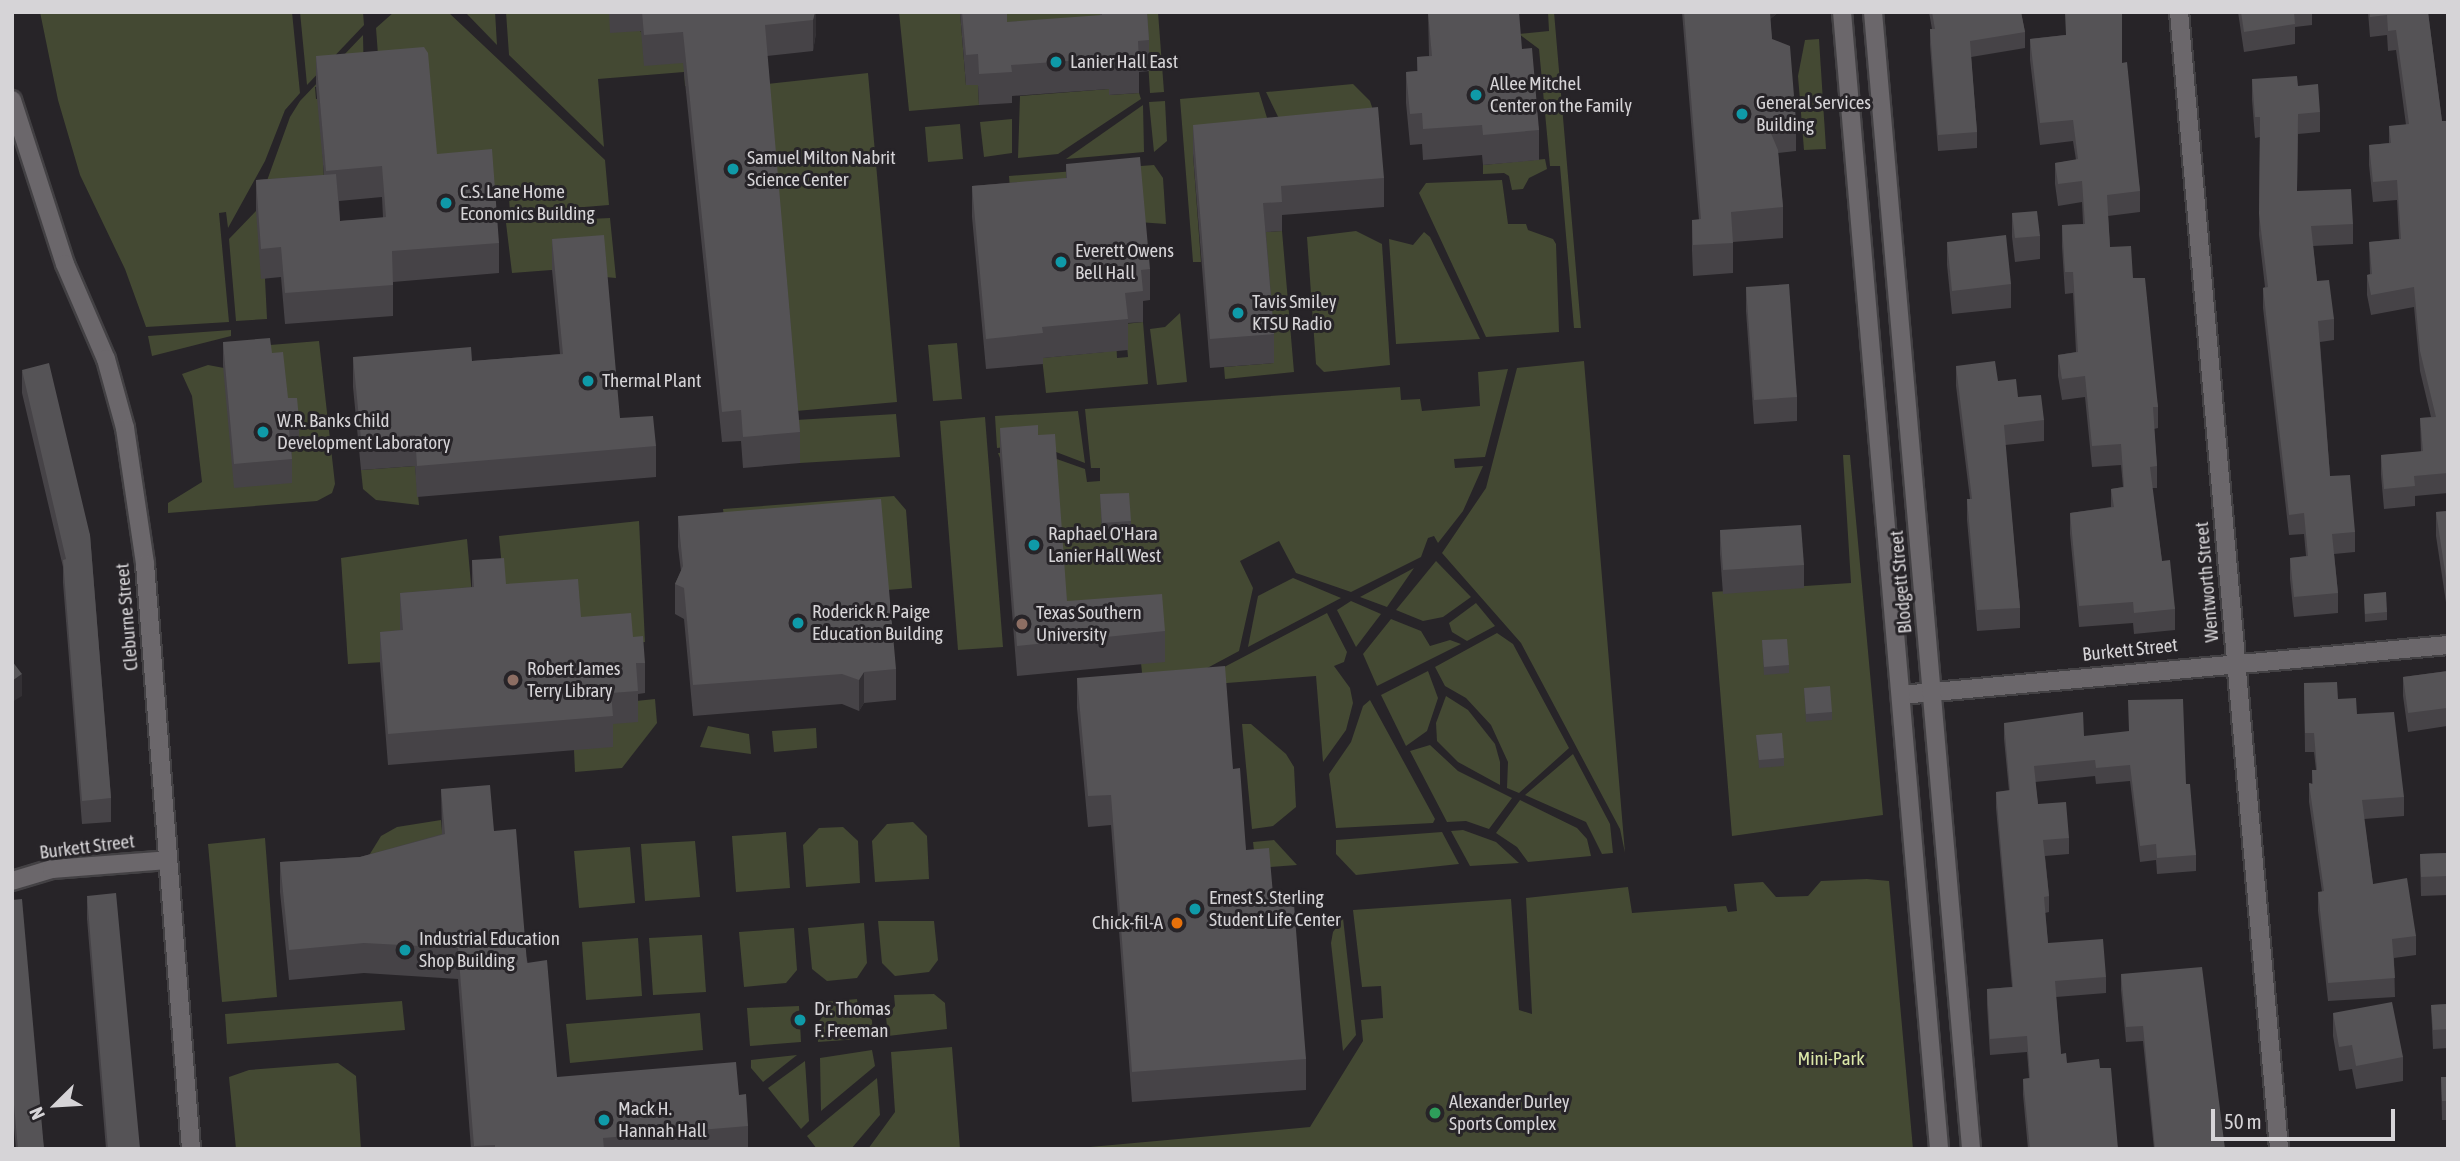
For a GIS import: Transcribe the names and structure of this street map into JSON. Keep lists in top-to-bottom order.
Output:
{
  "streets": {
    "main road": [
      "Blodgett Street",
      "Wentworth Street",
      "Cleburne Street",
      "Burkett Street"
    ]
  },
  "crossings": [
    ["Blodgett Street", "Burkett Street"],
    ["Wentworth Street", "Burkett Street"],
    ["Cleburne Street", "Burkett Street"]
  ],
  "parks": ["Mini-Park"],
  "places": [
    "Lanier Hall East",
    "Allee Mitchel Center on the Family",
    "General Services Building",
    "Samuel Milton Nabrit Science Center",
    "C.S. Lane Home Economics Building",
    "Everett Owens Bell Hall",
    "Tavis Smiley KTSU Radio",
    "Thermal Plant",
    "W.R. Banks Child Development Laboratory",
    "Raphael O'Hara Lanier Hall West",
    "Roderick R. Paige Education Building",
    "Texas Southern University",
    "Robert James Terry Library",
    "Ernest S. Sterling Student Life Center",
    "Chick-fil-A",
    "Industrial Education Shop Building",
    "Dr. Thomas F. Freeman",
    "Alexander Durley Sports Complex",
    "Mack H. Hannah Hall"
  ],
  "scale_bar": "50 m",
  "north": "bottom left"
}
